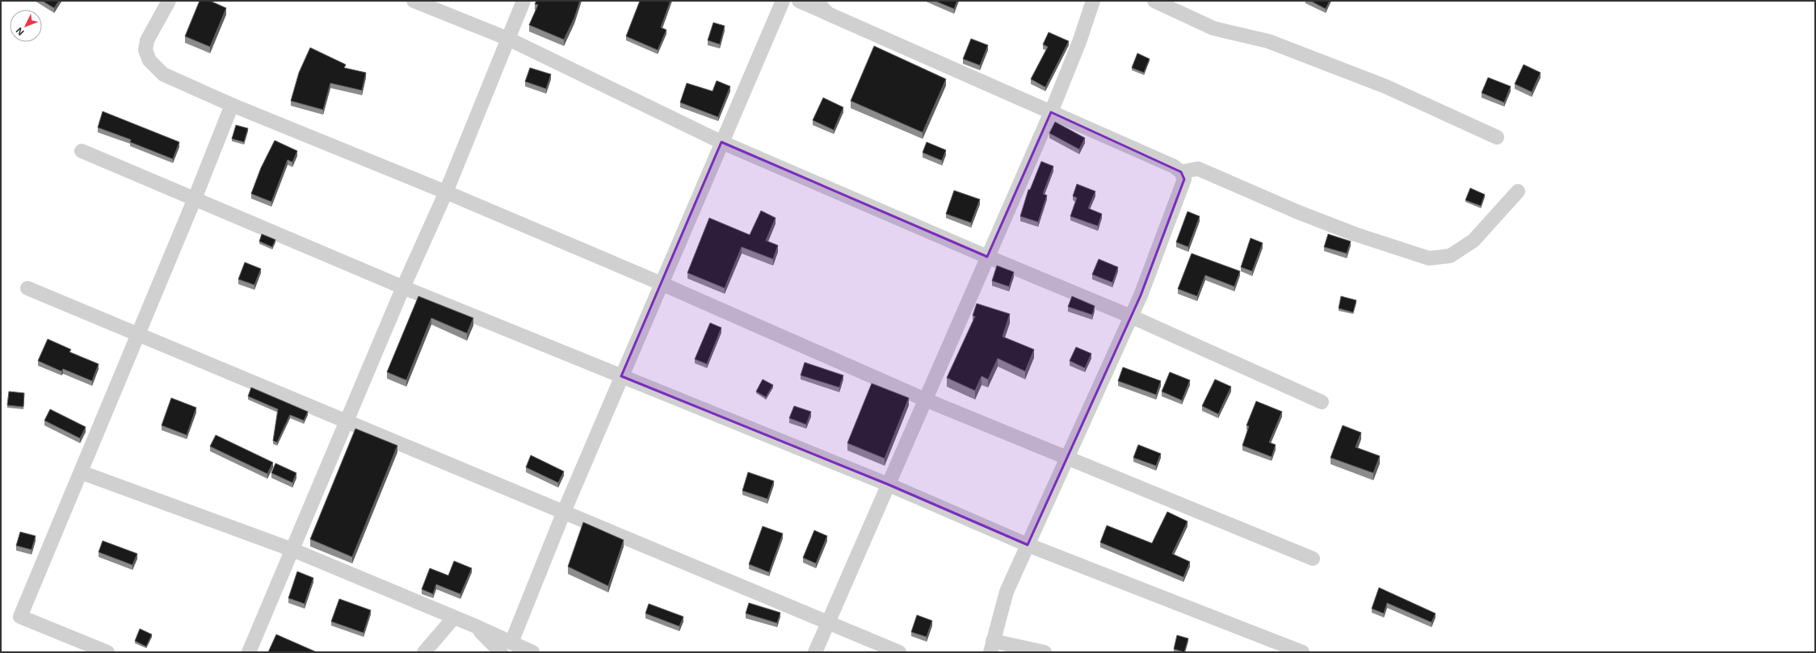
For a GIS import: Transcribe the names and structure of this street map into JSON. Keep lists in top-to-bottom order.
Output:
{
  "north": "bottom left"
}
